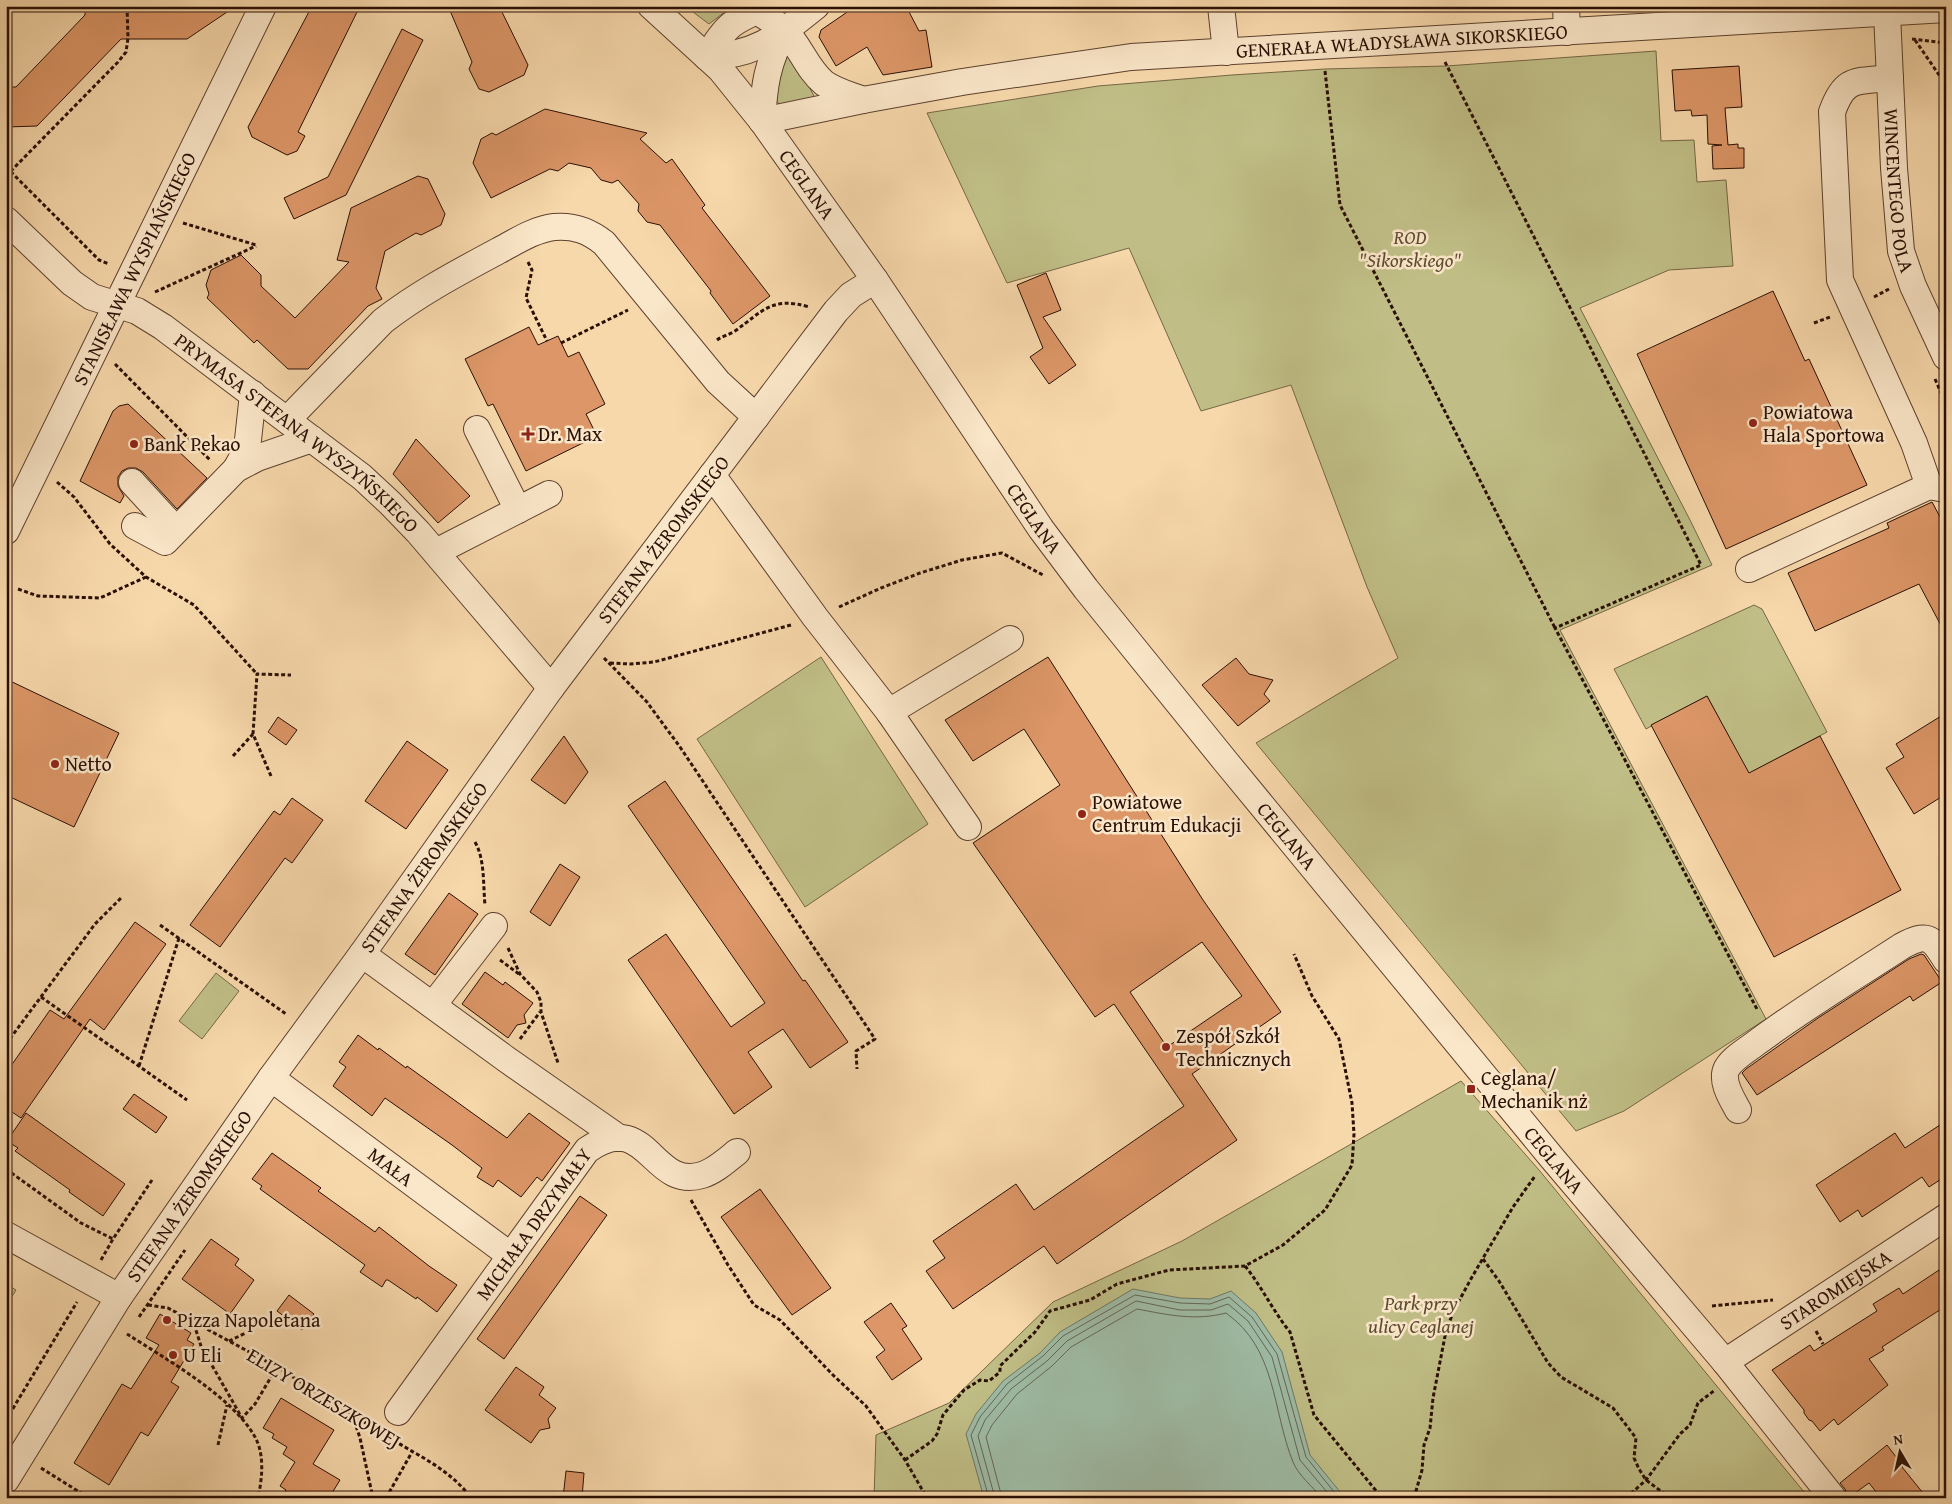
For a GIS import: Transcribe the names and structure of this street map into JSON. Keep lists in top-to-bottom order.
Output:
{
  "streets": {
    "street": [
      "GENERAŁA WŁADYSŁAWA SIKORSKIEGO",
      "CEGLANA",
      "WINCENTEGO POLA",
      "STANISŁAWA WYSPIAŃSKIEGO",
      "PRYMASA STEFANA WYSZYŃSKIEGO",
      "STEFANA ŻEROMSKIEGO",
      "MAŁA",
      "MICHAŁA DRZYMAŁY",
      "STAROMIEJSKA"
    ],
    "path": ["ELIZY ORZESZKOWEJ"]
  },
  "crossings": [
    ["GENERAŁA WŁADYSŁAWA SIKORSKIEGO", "CEGLANA"],
    ["GENERAŁA WŁADYSŁAWA SIKORSKIEGO", "WINCENTEGO POLA"],
    ["CEGLANA", "STEFANA ŻEROMSKIEGO"],
    ["CEGLANA", "STAROMIEJSKA"],
    ["STANISŁAWA WYSPIAŃSKIEGO", "PRYMASA STEFANA WYSZYŃSKIEGO"],
    ["PRYMASA STEFANA WYSZYŃSKIEGO", "STEFANA ŻEROMSKIEGO"],
    ["STEFANA ŻEROMSKIEGO", "MAŁA"],
    ["STEFANA ŻEROMSKIEGO", "MICHAŁA DRZYMAŁY"],
    ["STEFANA ŻEROMSKIEGO", "ELIZY ORZESZKOWEJ"],
    ["MAŁA", "MICHAŁA DRZYMAŁY"]
  ],
  "parks": ["ROD \"Sikorskiego\"", "Park przy ulicy Ceglanej"],
  "places": {
    "other": [
      "Powiatowa Hala Sportowa",
      "Bank Pekao",
      "Netto",
      "Powiatowe Centrum Edukacji",
      "Zespół Szkół Technicznych",
      "Pizza Napoletana",
      "U Eli"
    ],
    "health": ["Dr. Max"],
    "transit": ["Ceglana/ Mechanik nż"]
  },
  "north": "top"
}
